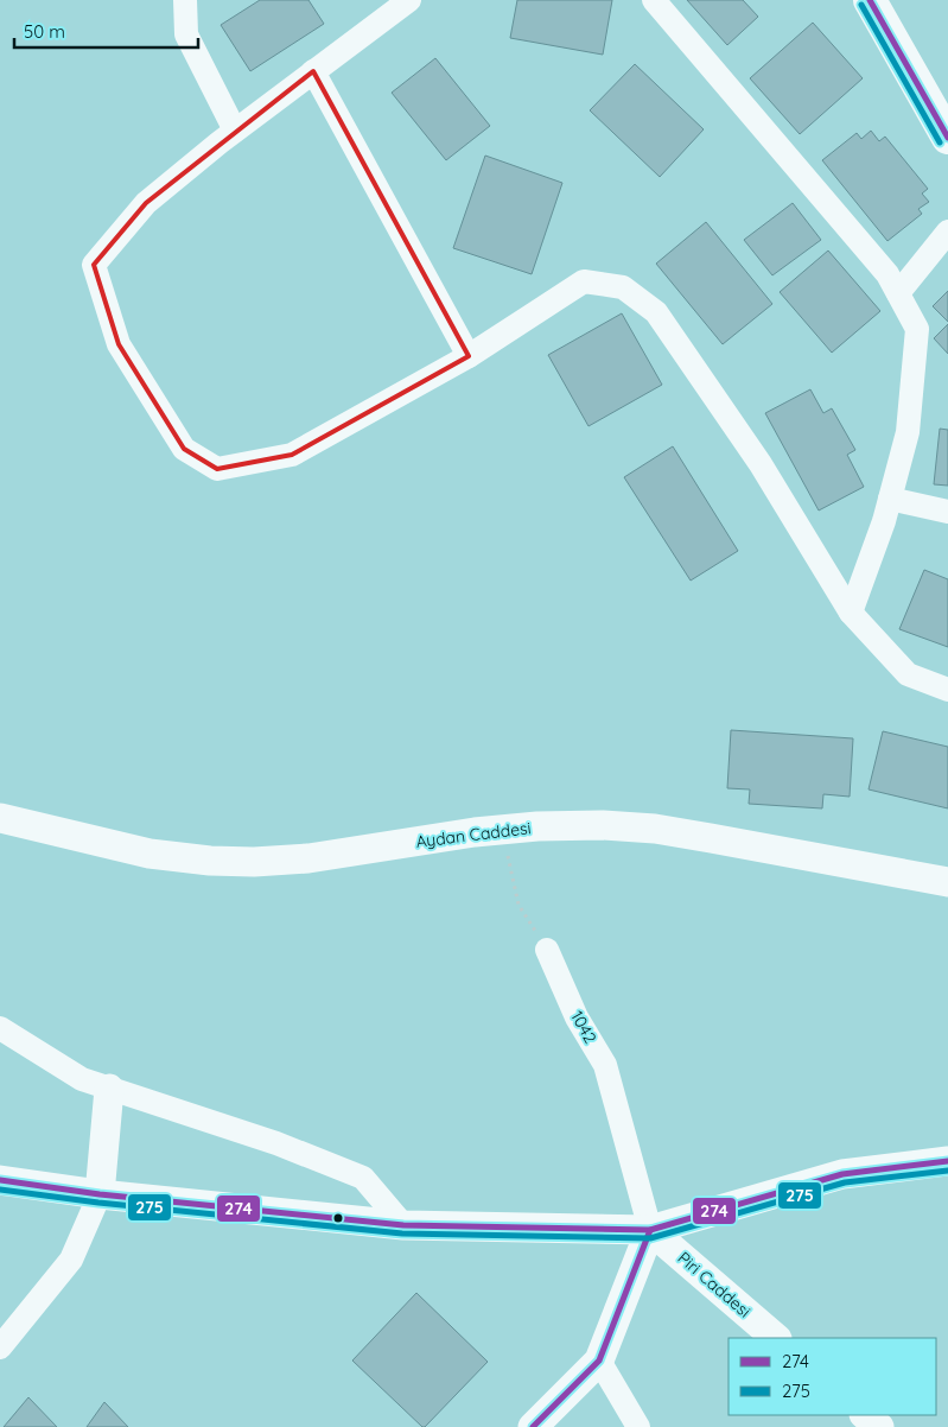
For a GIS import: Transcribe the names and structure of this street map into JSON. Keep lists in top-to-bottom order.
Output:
{
  "streets": {
    "street": ["Aydan Caddesi", "1042", "Piri Caddesi"]
  },
  "crossings": [
    ["1042", "Piri Caddesi"]
  ],
  "lines": ["transit line 274", "transit line 275"],
  "legend": ["274", "275"],
  "scale_bar": "50 m"
}
